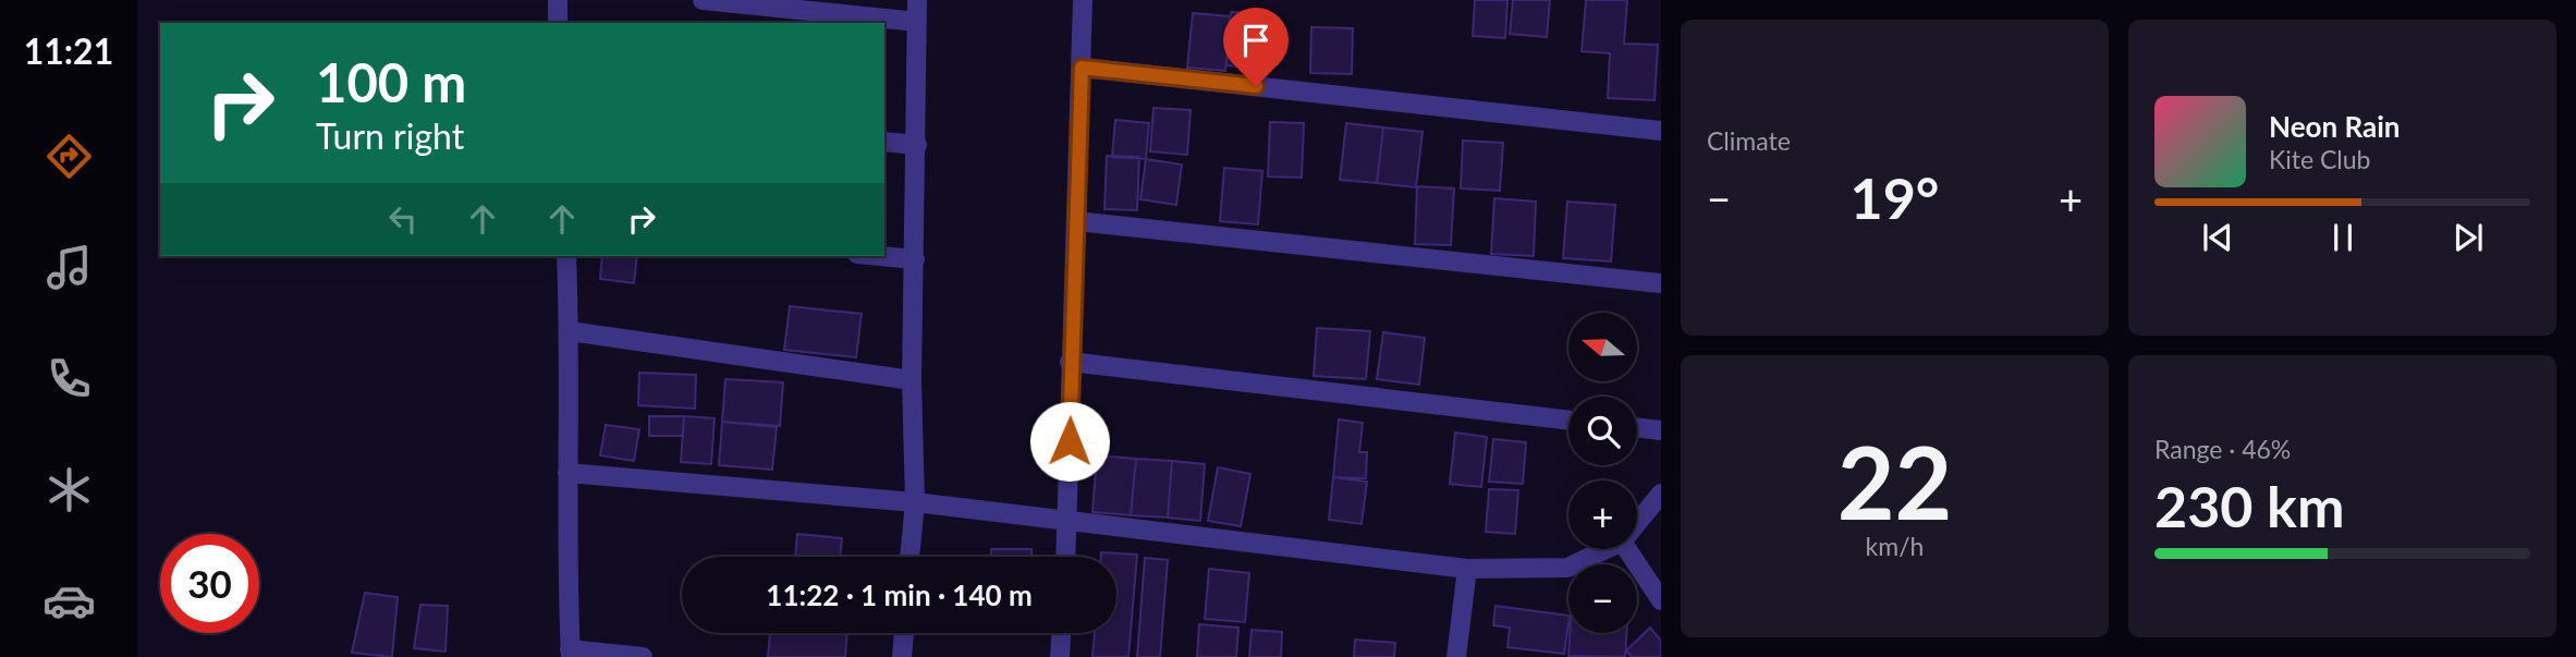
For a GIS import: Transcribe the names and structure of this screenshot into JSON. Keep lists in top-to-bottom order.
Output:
{
  "north": "left",
  "page": {
    "tabs": "11:21",
    "tile": [
      "Climate",
      ["22", "km/h"],
      ["Range · 46%", "230 km"]
    ],
    "turn": ["100 m", "Turn right"],
    "song": ["Neon Rain", "Kite Club"],
    "heat": ["−", "19°", "+"],
    "map_buttons": ["+", "−"],
    "limit": "30",
    "trip": "11:22 · 1 min · 140 m"
  }
}
